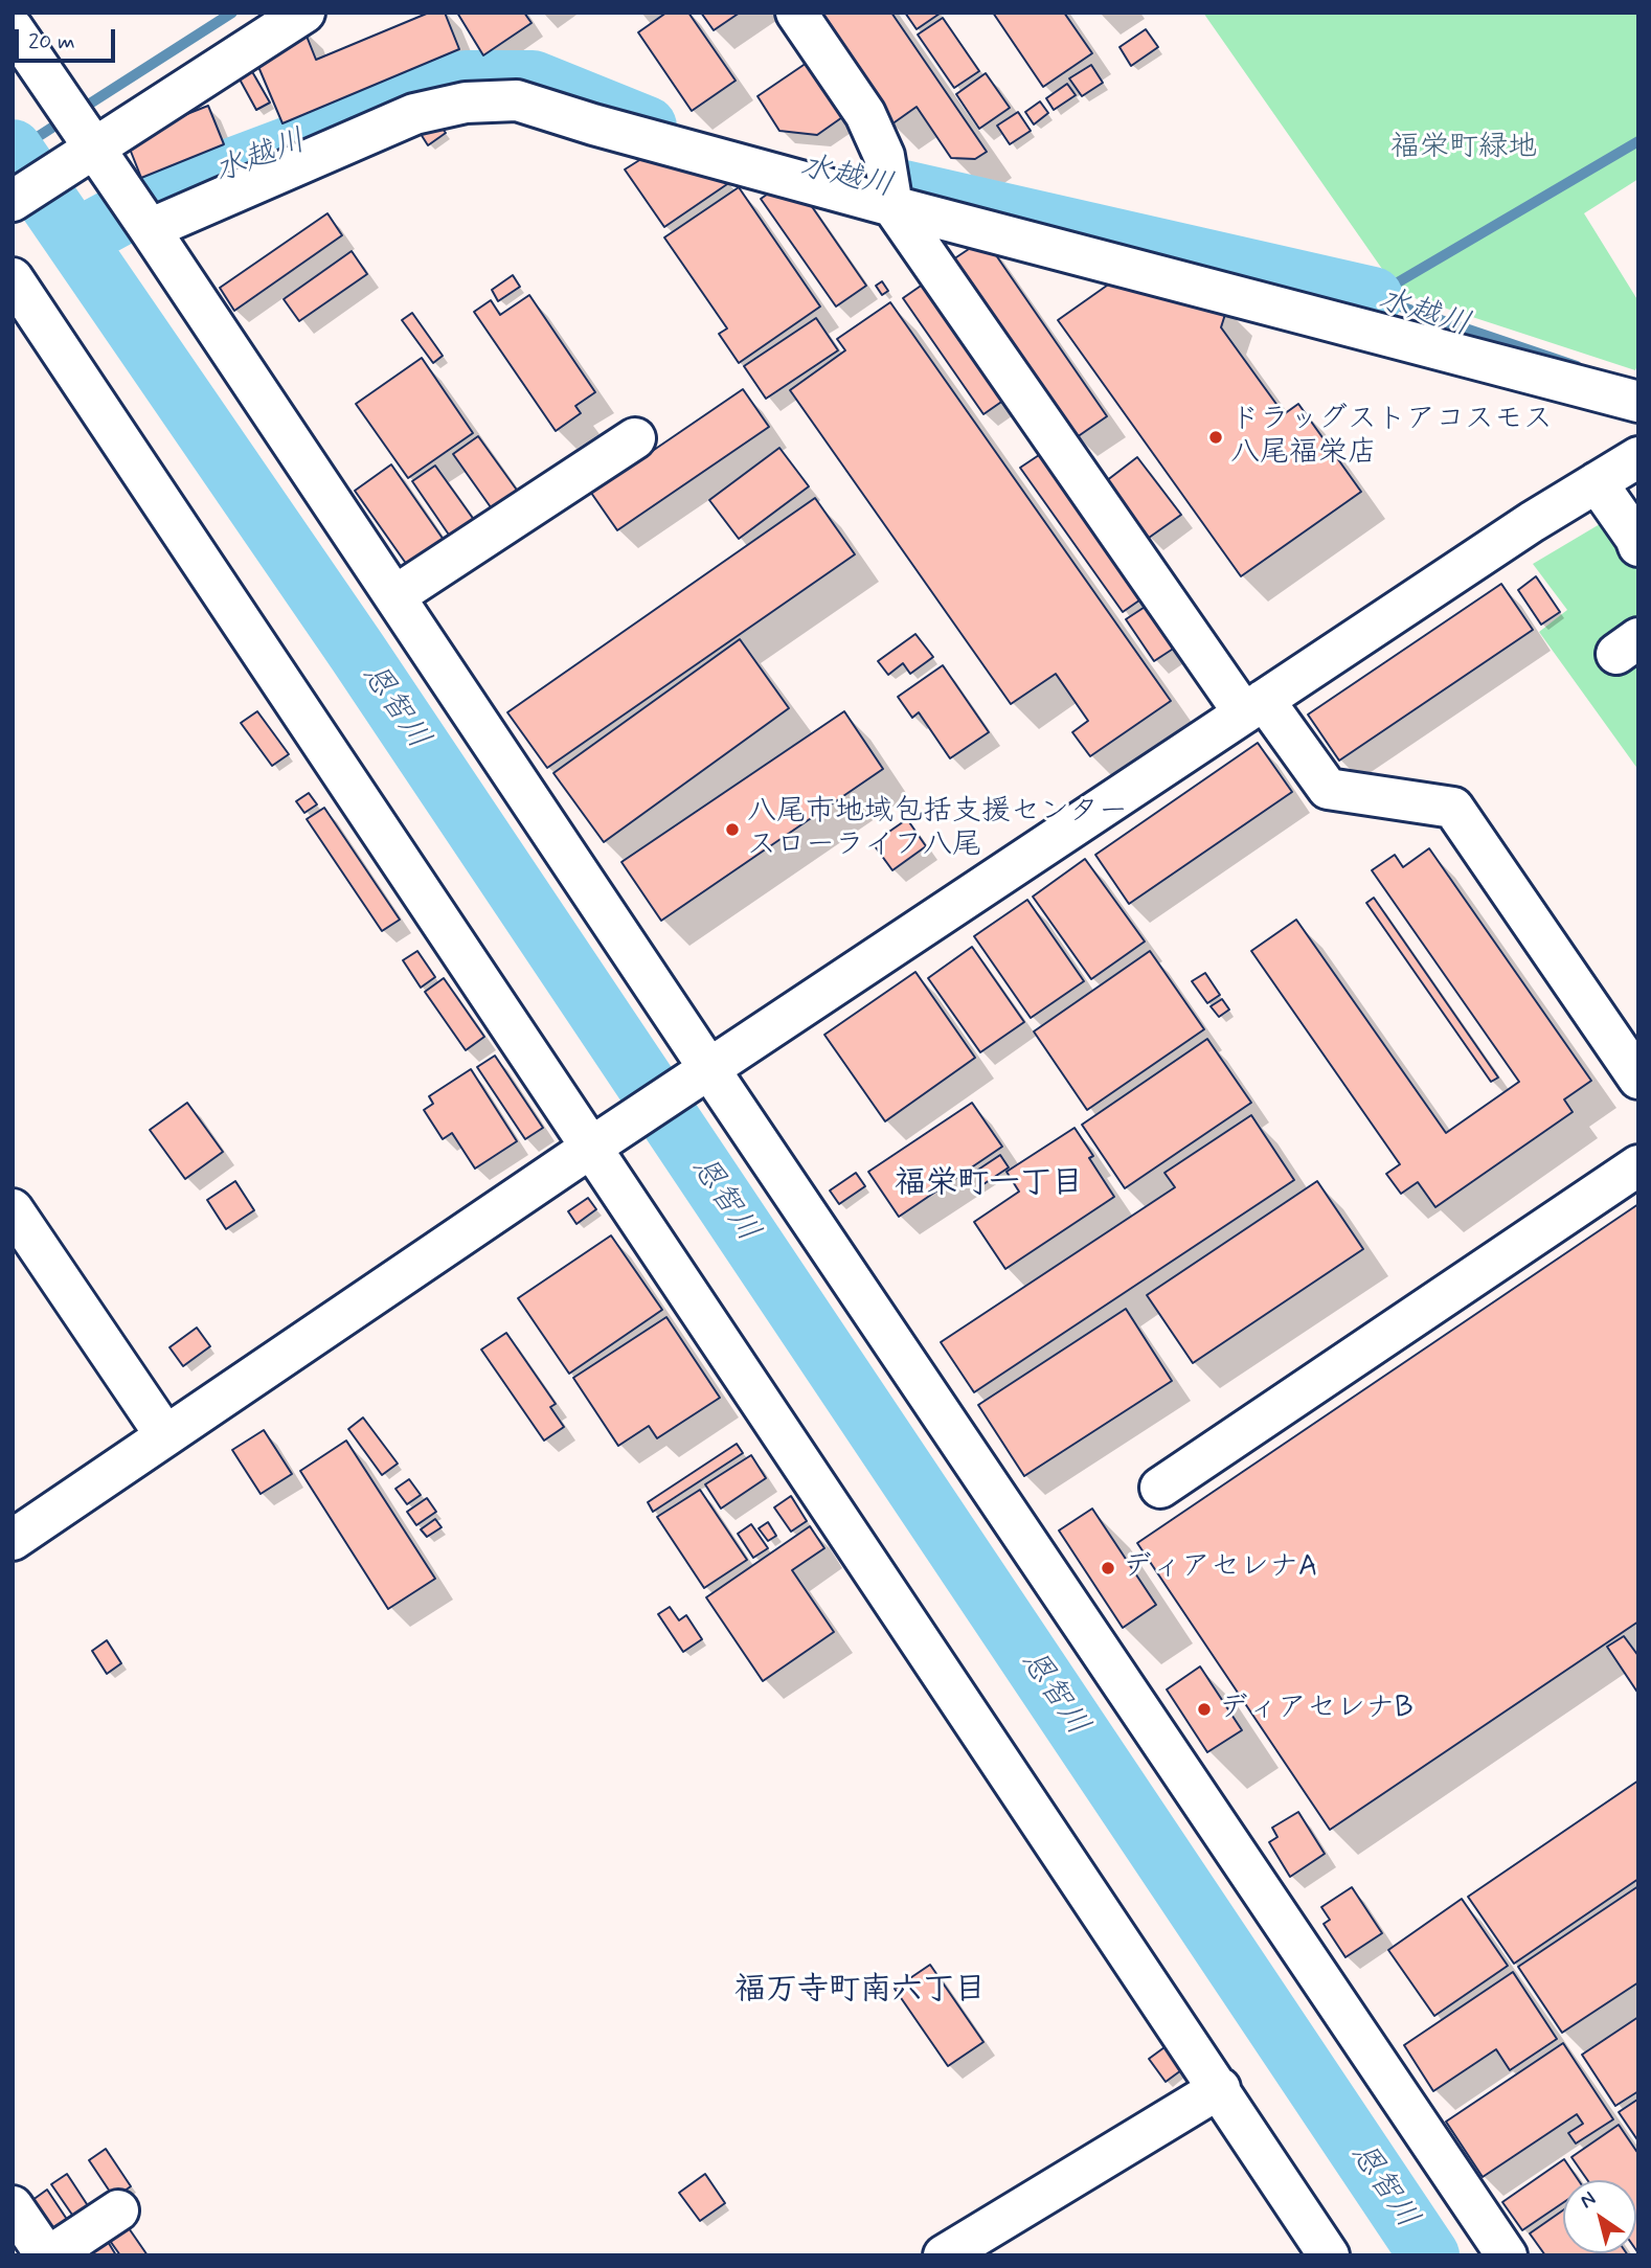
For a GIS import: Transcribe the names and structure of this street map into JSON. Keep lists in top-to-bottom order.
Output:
{
  "districts": ["福栄町一丁目", "福万寺町南六丁目"],
  "water": ["水越川", "恩智川"],
  "parks": ["福栄町緑地"],
  "places": [
    "ドラッグストアコスモス 八尾福栄店",
    "八尾市地域包括支援センター スローライフ八尾",
    "ディアセレナA",
    "ディアセレナB"
  ],
  "scale_bar": "20 m",
  "north": "top left"
}
